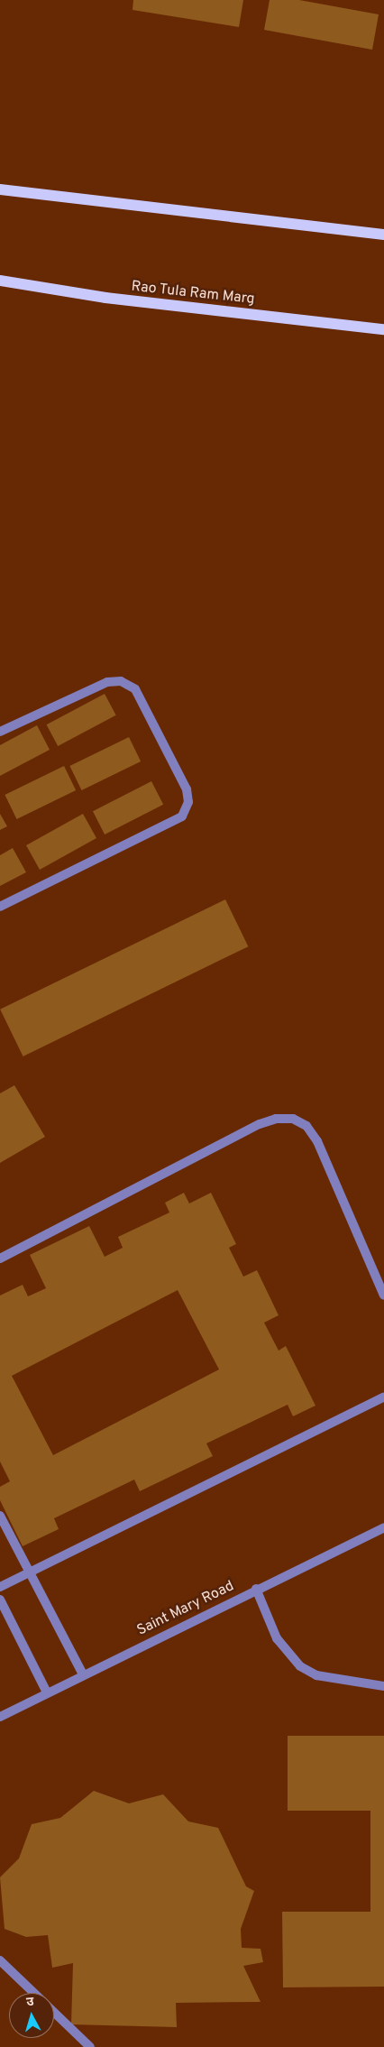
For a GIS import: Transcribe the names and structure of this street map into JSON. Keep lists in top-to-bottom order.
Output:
{
  "streets": {
    "main road": ["Rao Tula Ram Marg"],
    "street": ["Saint Mary Road"]
  },
  "north": "top"
}
